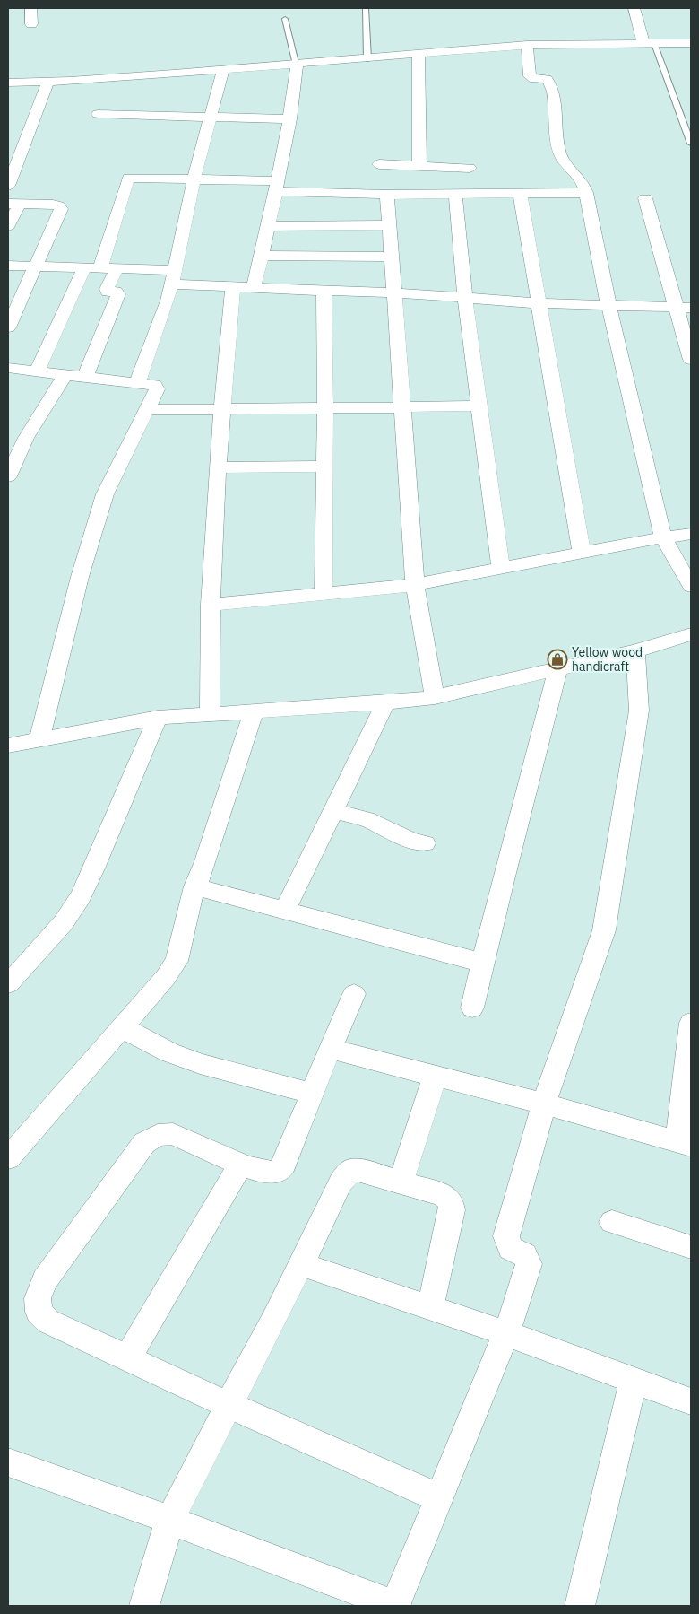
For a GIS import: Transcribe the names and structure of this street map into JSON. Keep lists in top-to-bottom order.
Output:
{
  "places": {
    "shop": ["Yellow wood handicraft"]
  }
}
